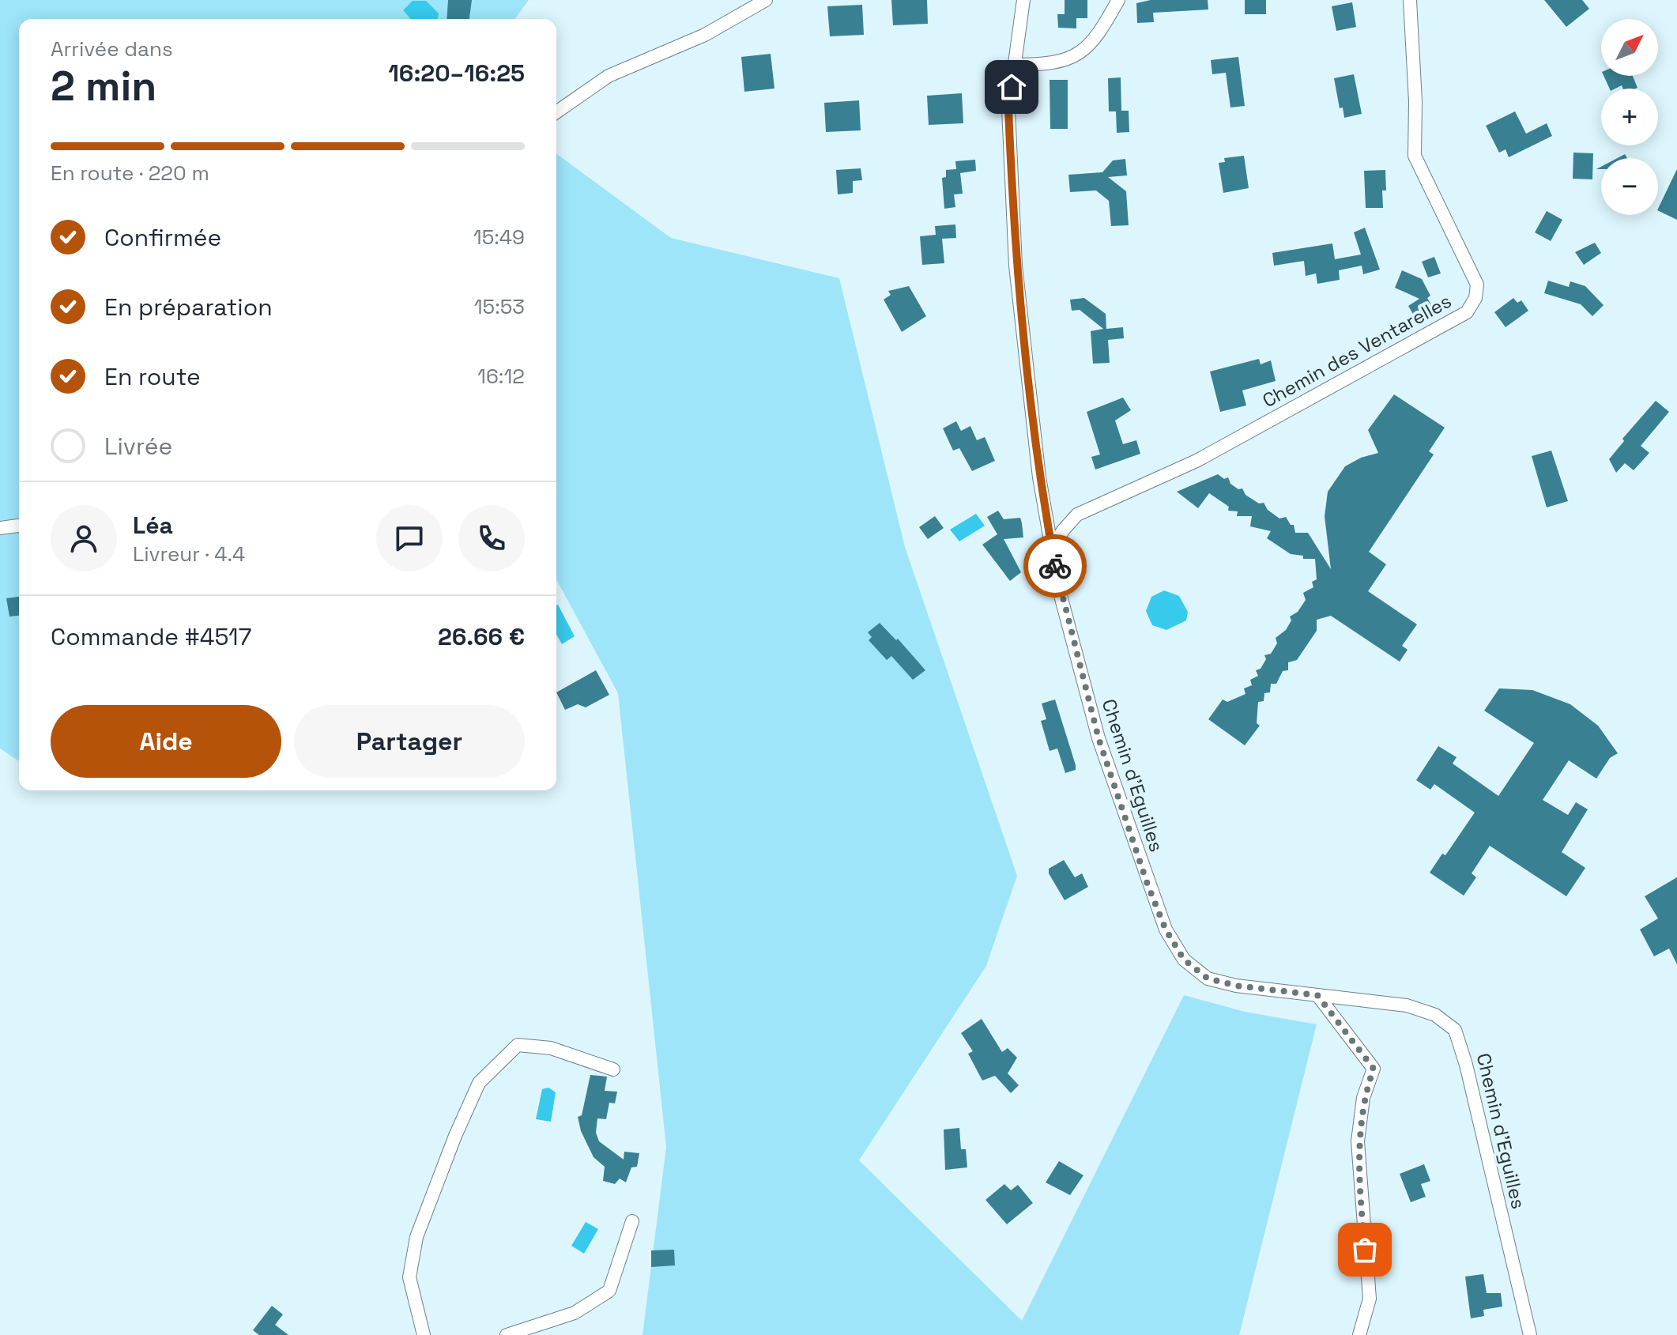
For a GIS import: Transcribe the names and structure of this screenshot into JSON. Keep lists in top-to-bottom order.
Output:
{
  "streets": {
    "street": ["Chemin des Ventarelles", "Chemin d'Eguilles"]
  },
  "crossings": [
    ["Chemin des Ventarelles", "Chemin d'Eguilles"]
  ],
  "north": "top right",
  "page": {
    "map_buttons": ["+", "−"],
    "heading": ["2 min", "Arrivée dans", "16:20–16:25"],
    "panel": [
      "Léa",
      "Livreur · 4.4",
      "Commande #4517",
      "26.66 €"
    ],
    "bar": "En route · 220 m",
    "list": [
      ["Confirmée", "15:49"],
      ["En préparation", "15:53"],
      ["En route", "16:12"],
      "Livrée"
    ],
    "buttons": ["Aide", "Partager"]
  }
}
